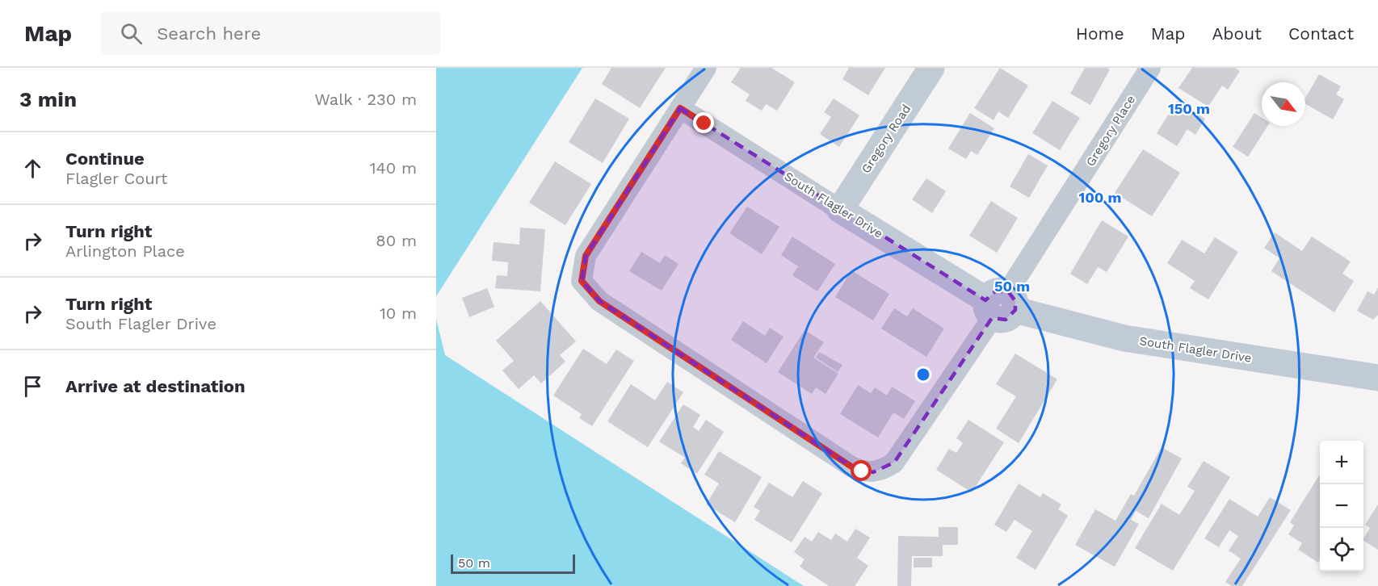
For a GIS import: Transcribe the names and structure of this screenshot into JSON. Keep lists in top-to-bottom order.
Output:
{
  "streets": {
    "street": ["Gregory Place", "Gregory Road", "South Flagler Drive"]
  },
  "crossings": [
    ["Gregory Place", "South Flagler Drive"],
    ["Gregory Road", "South Flagler Drive"]
  ],
  "scale_bar": "50 m",
  "north": "bottom right",
  "page": {
    "header": "Map",
    "search": "Search here",
    "nav": [
      "Home",
      "Map",
      "About",
      "Contact"
    ],
    "heading": ["3 min", "Walk · 230 m"],
    "list": [
      ["Continue", "Flagler Court", "140 m"],
      ["Turn right", "Arlington Place", "80 m"],
      ["Turn right", "South Flagler Drive", "10 m"],
      "Arrive at destination"
    ],
    "map_buttons": ["+", "−"],
    "scale": "50 m"
  },
  "rings": ["150 m", "100 m", "50 m"]
}
